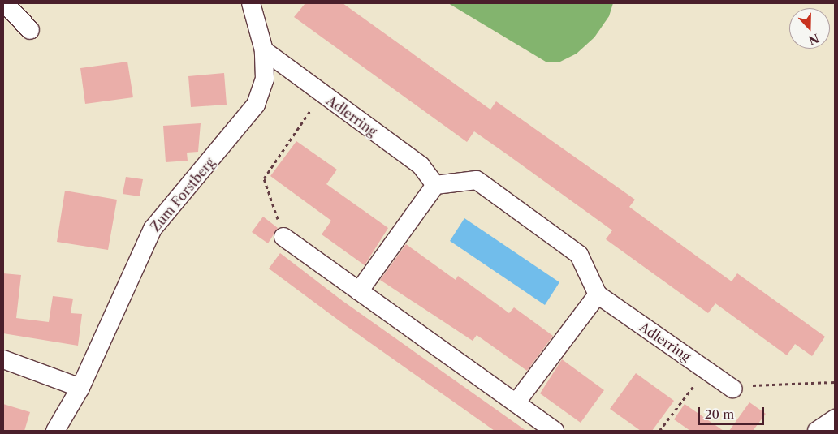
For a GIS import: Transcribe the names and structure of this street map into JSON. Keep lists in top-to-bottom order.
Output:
{
  "streets": {
    "street": ["Adlerring", "Zum Forstberg"]
  },
  "crossings": [
    ["Adlerring", "Zum Forstberg"]
  ],
  "scale_bar": "20 m",
  "north": "bottom"
}
